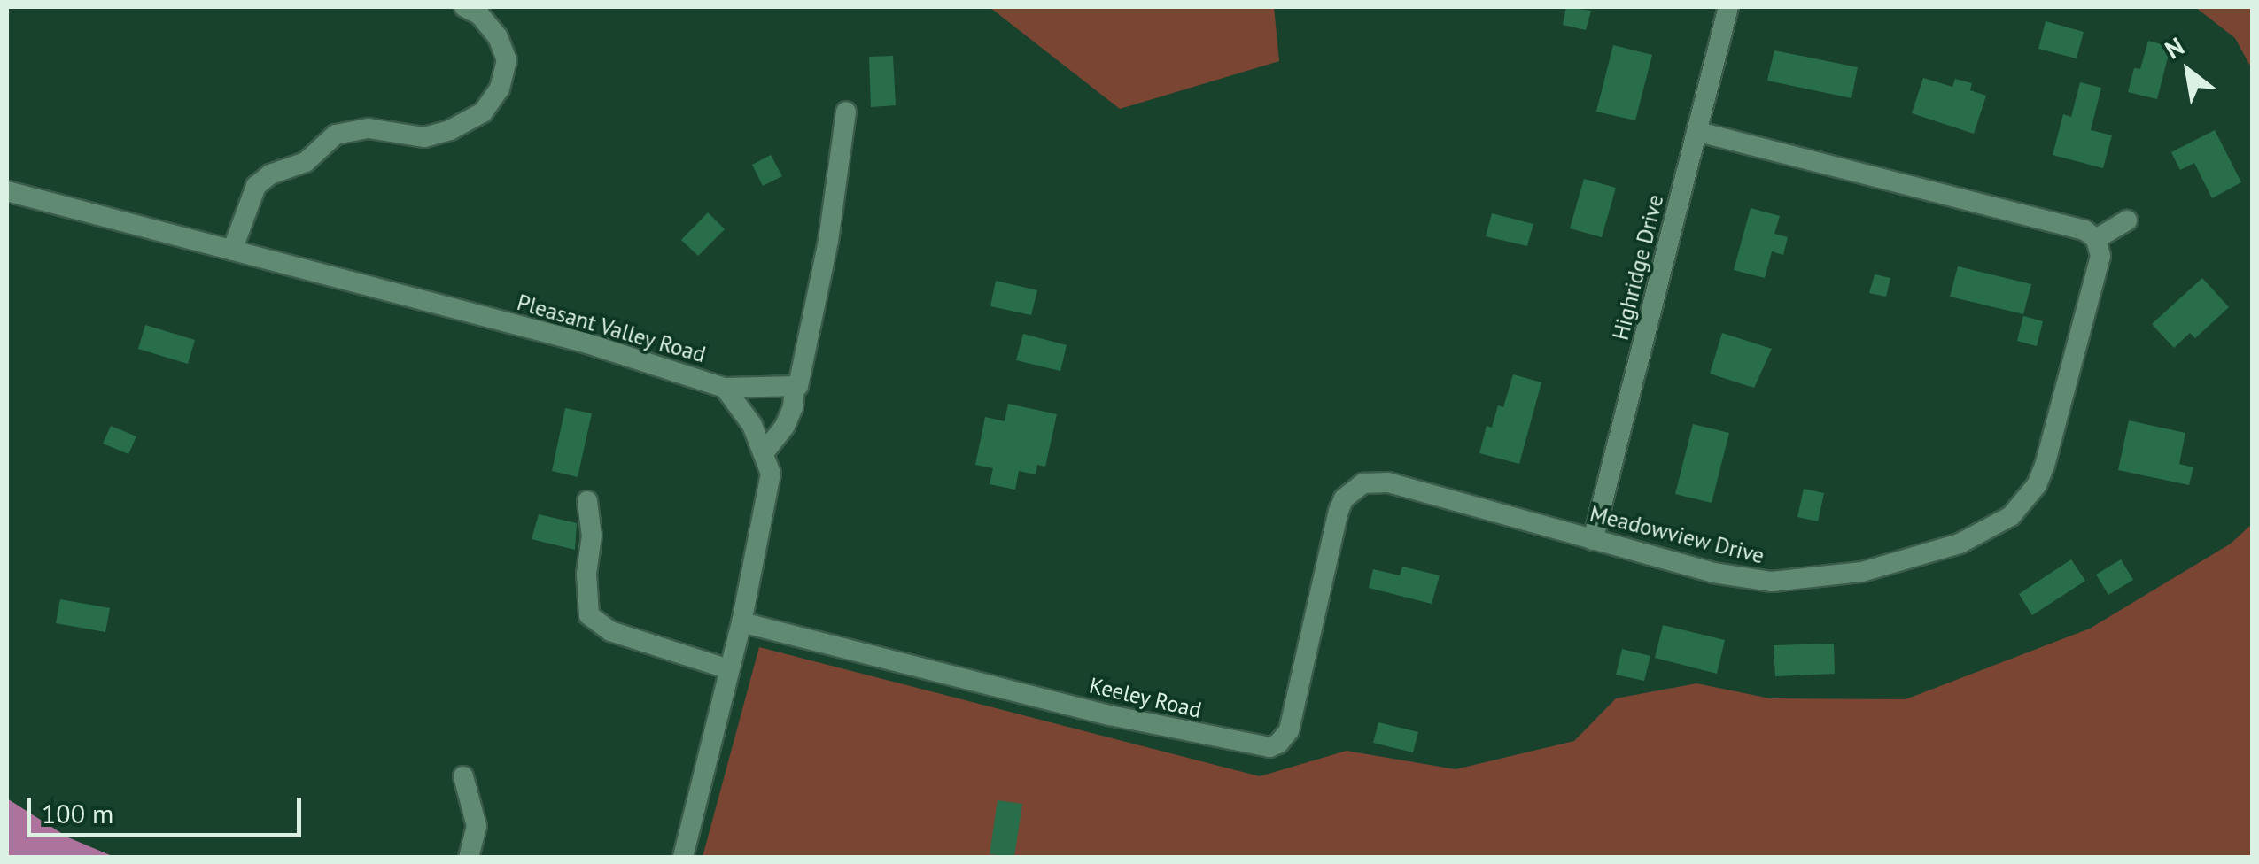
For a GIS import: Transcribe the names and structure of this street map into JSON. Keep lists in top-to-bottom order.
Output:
{
  "streets": {
    "street": [
      "Highridge Drive",
      "Pleasant Valley Road",
      "Meadowview Drive",
      "Keeley Road"
    ]
  },
  "crossings": [
    ["Highridge Drive", "Meadowview Drive"],
    ["Pleasant Valley Road", "Keeley Road"],
    ["Meadowview Drive", "Keeley Road"]
  ],
  "scale_bar": "100 m",
  "north": "top left"
}
